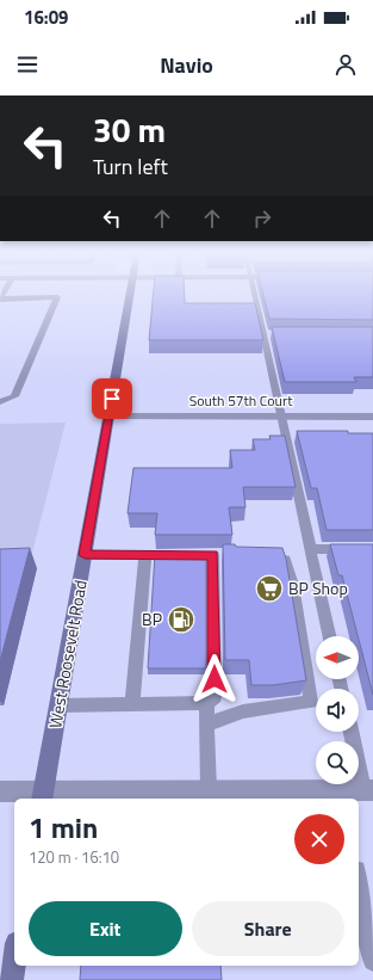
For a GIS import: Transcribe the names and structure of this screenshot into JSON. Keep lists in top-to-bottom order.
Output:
{
  "streets": {
    "main road": ["West Roosevelt Road"],
    "street": ["South 57th Court"]
  },
  "crossings": [
    ["South 57th Court", "West Roosevelt Road"]
  ],
  "places": {
    "supermarket": ["BP Shop"],
    "fuel station": ["BP"]
  },
  "north": "left",
  "page": {
    "status": "16:09",
    "header": "Navio",
    "turn": ["30 m", "Turn left"],
    "heading": ["1 min", "120 m · 16:10"],
    "buttons": ["Exit", "Share"]
  }
}
